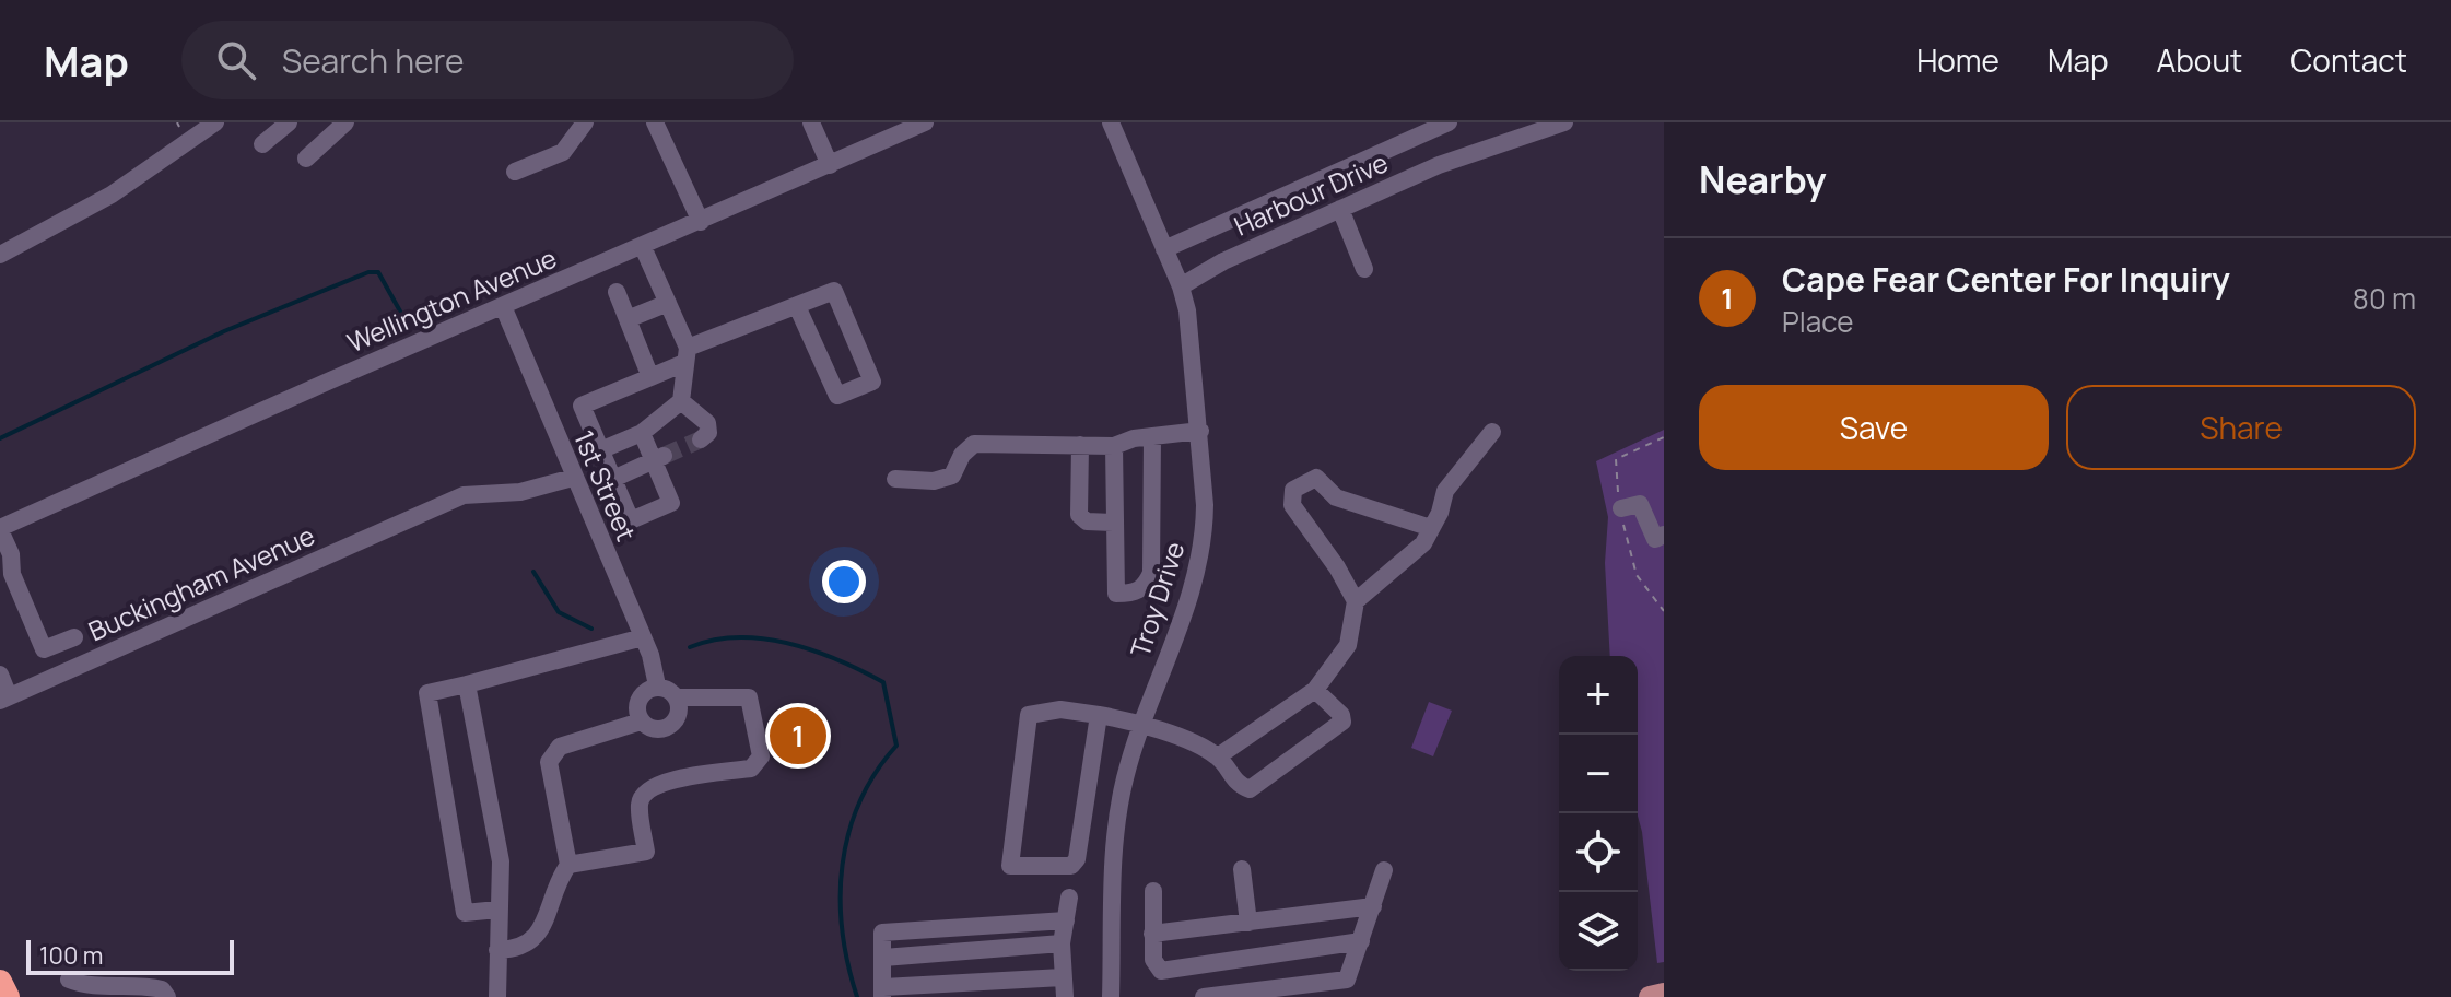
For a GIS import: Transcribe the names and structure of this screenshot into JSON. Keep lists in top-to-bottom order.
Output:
{
  "streets": {
    "street": [
      "Harbour Drive",
      "Wellington Avenue",
      "1st Street",
      "Buckingham Avenue",
      "Troy Drive"
    ]
  },
  "crossings": [
    ["Harbour Drive", "Troy Drive"],
    ["Wellington Avenue", "1st Street"],
    ["1st Street", "Buckingham Avenue"]
  ],
  "scale_bar": "100 m",
  "page": {
    "header": "Map",
    "search": "Search here",
    "nav": [
      "Home",
      "Map",
      "About",
      "Contact"
    ],
    "heading": "Nearby",
    "list": [
      {
        "mark": "1",
        "name": "Cape Fear Center For Inquiry",
        "note": "Place",
        "value": "80 m"
      }
    ],
    "buttons": ["Save", "Share"],
    "map_buttons": ["+", "−"],
    "pins": "1",
    "scale": "100 m"
  }
}
